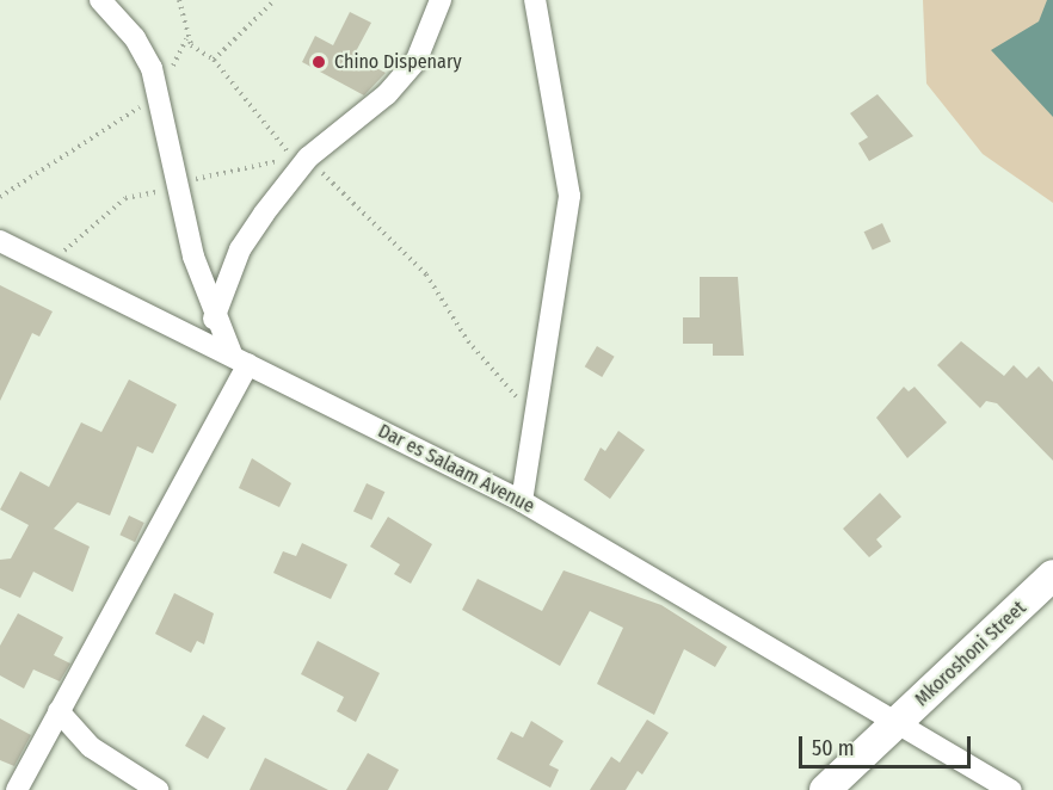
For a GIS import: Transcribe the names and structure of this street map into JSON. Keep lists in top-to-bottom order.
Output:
{
  "streets": {
    "street": ["Dar es Salaam Avenue", "Mkoroshoni Street"]
  },
  "crossings": [
    ["Dar es Salaam Avenue", "Mkoroshoni Street"]
  ],
  "places": ["Chino Dispenary"],
  "scale_bar": "50 m"
}
